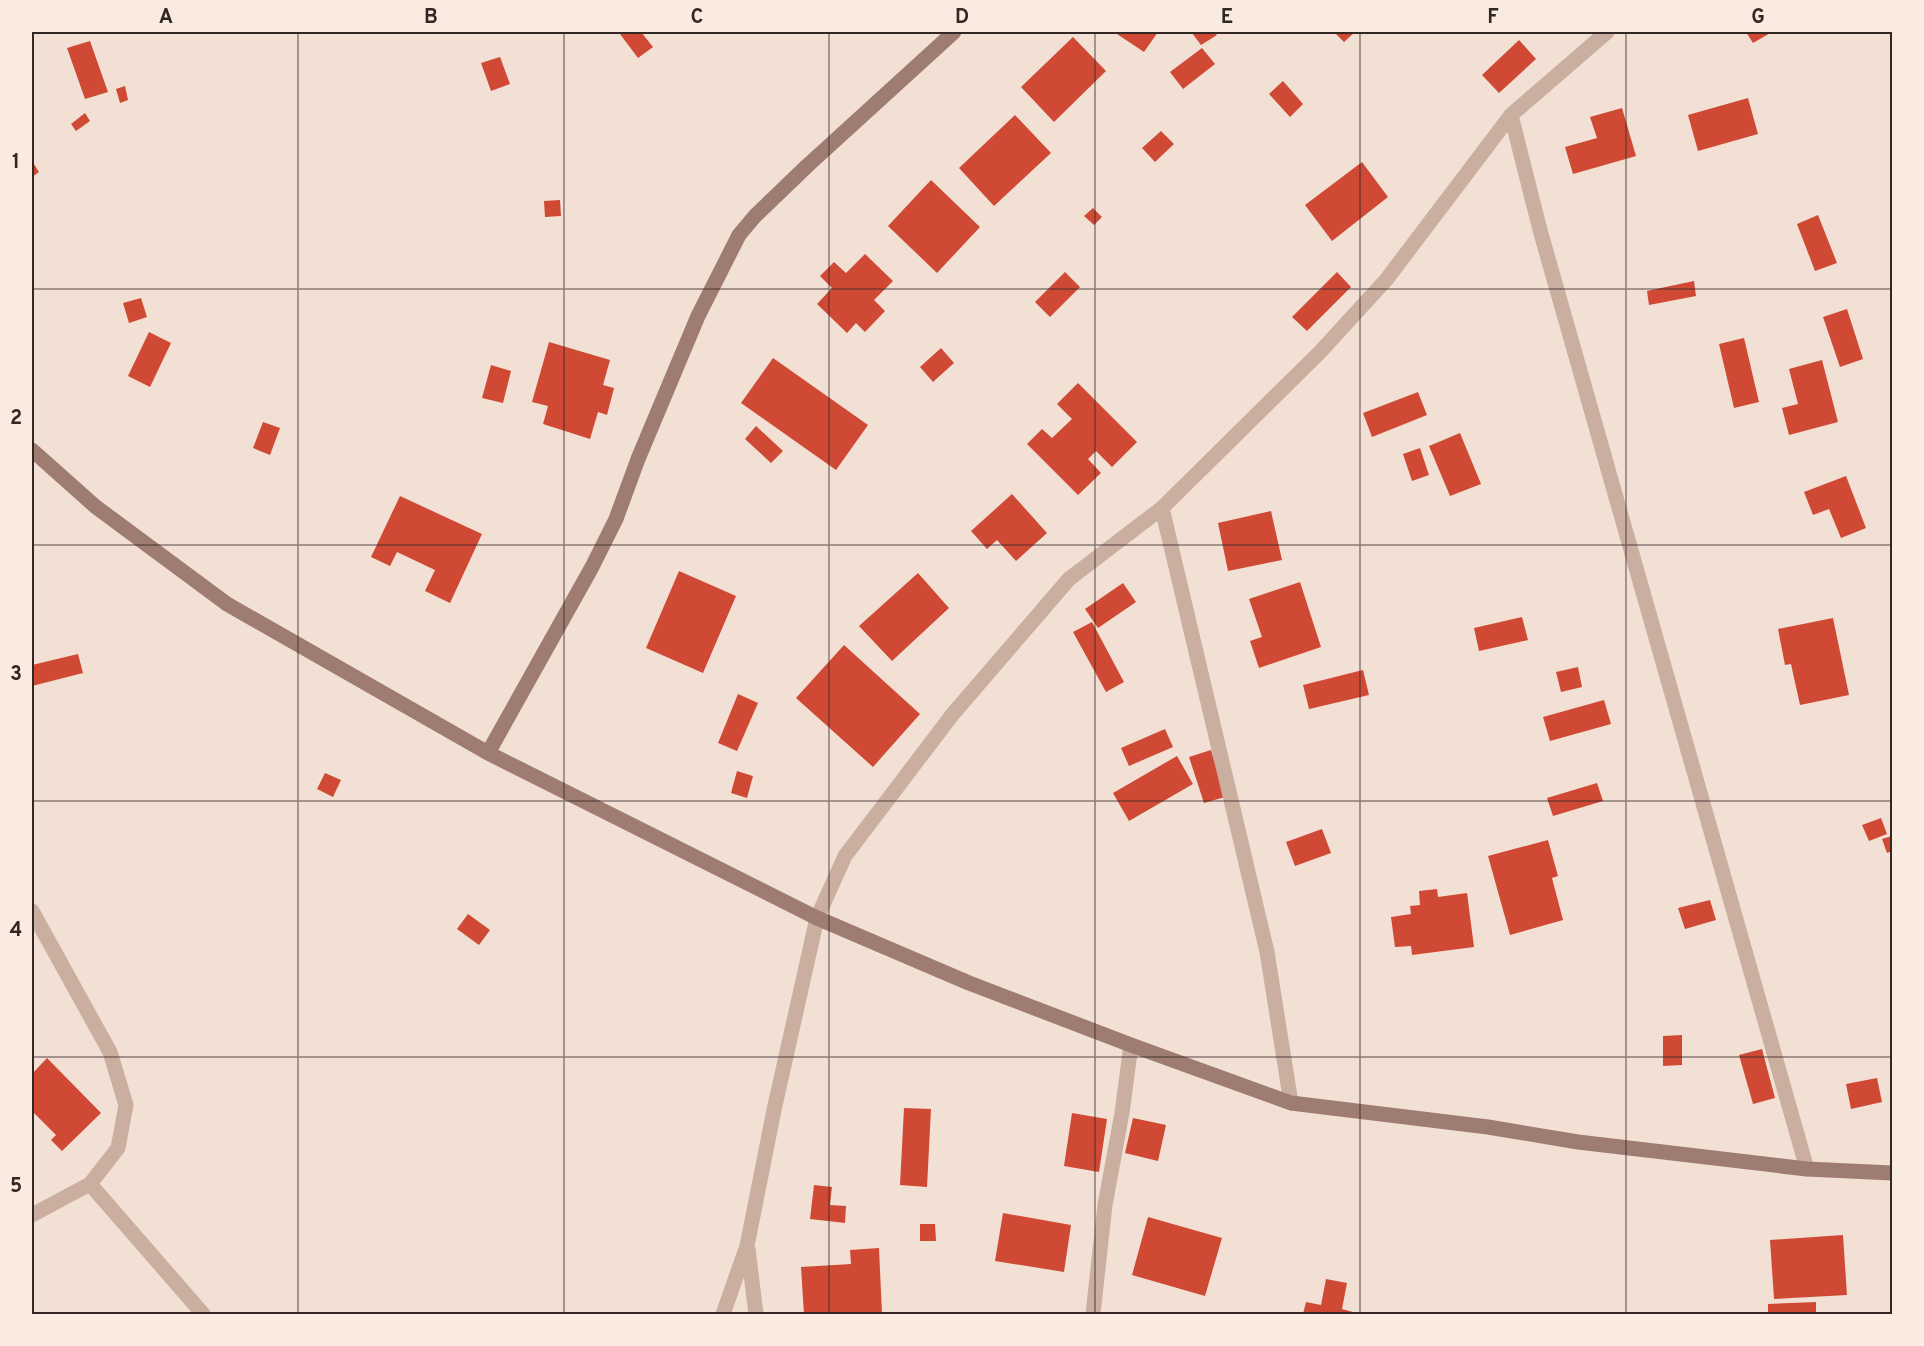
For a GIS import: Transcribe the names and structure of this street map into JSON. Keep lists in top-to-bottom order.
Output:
{
  "grid": {
    "columns": [
      "A",
      "B",
      "C",
      "D",
      "E",
      "F",
      "G"
    ],
    "rows": [
      "1",
      "2",
      "3",
      "4",
      "5"
    ]
  }
}
